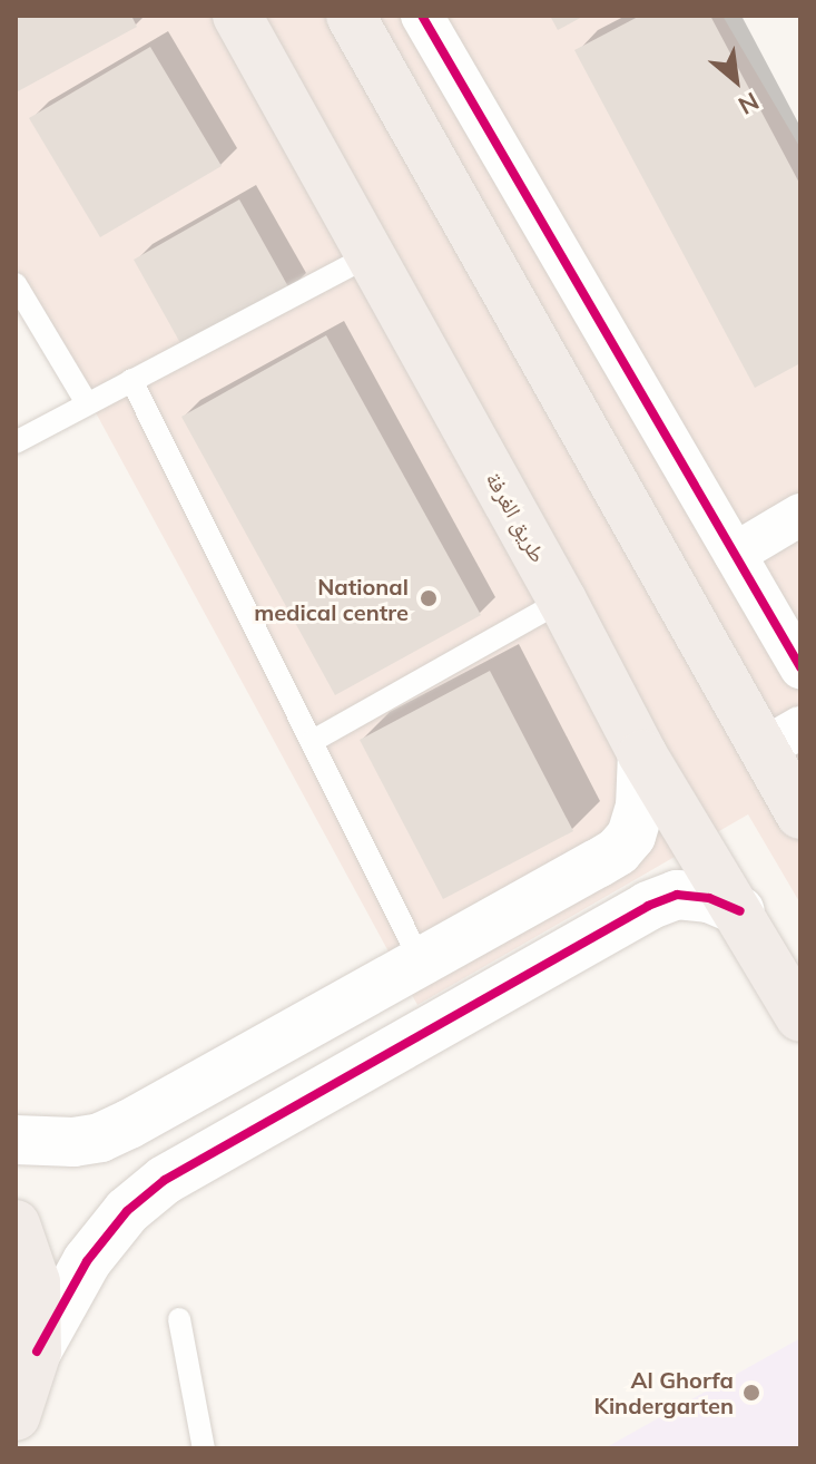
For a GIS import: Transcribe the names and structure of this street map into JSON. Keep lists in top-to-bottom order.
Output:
{
  "streets": {
    "highway": ["طريق الغرفة"]
  },
  "places": ["National medical centre", "Al Ghorfa Kindergarten"],
  "north": "bottom right"
}
